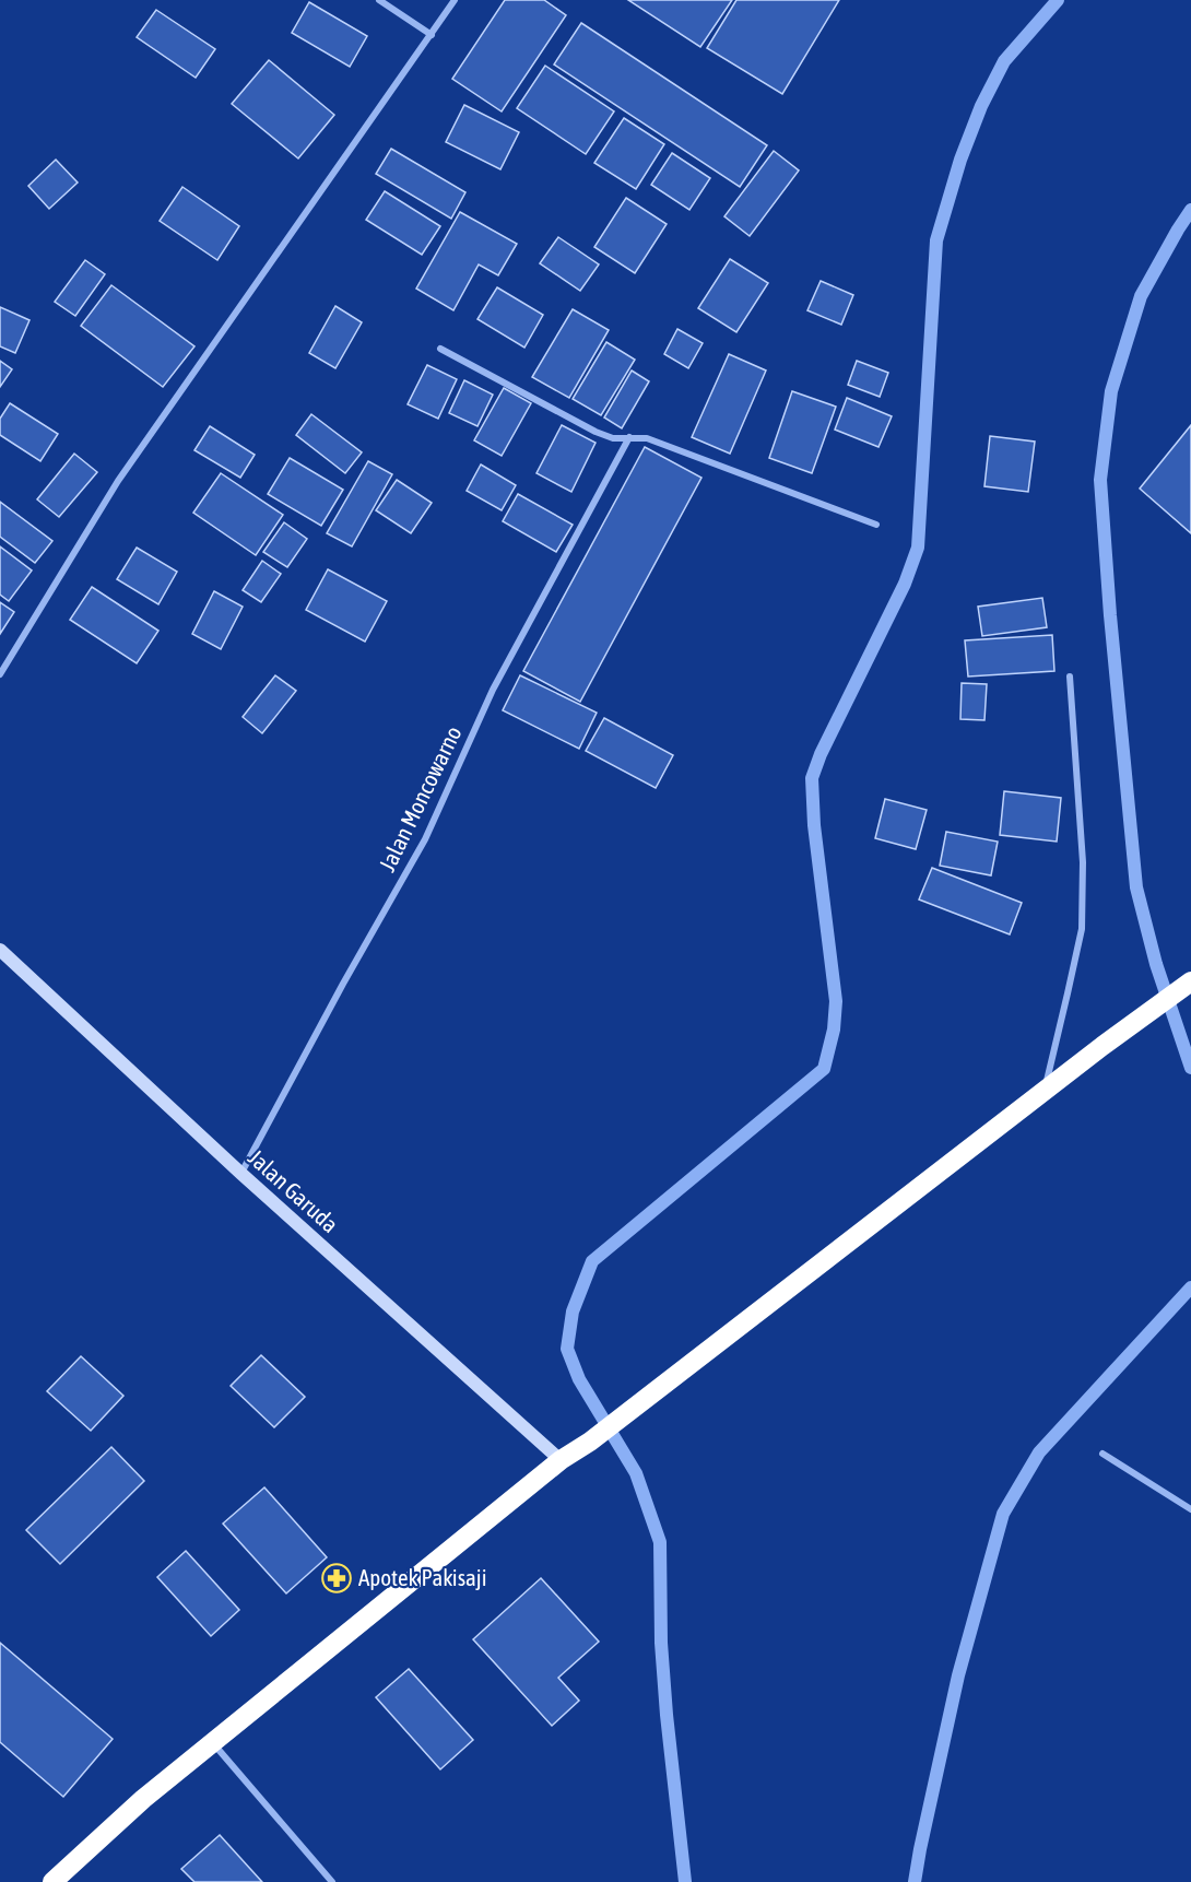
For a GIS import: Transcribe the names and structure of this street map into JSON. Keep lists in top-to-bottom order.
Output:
{
  "streets": {
    "street": ["Jalan Moncowarno", "Jalan Garuda"]
  },
  "crossings": [
    ["Jalan Moncowarno", "Jalan Garuda"]
  ],
  "places": {
    "pharmacy": ["Apotek Pakisaji"]
  }
}
